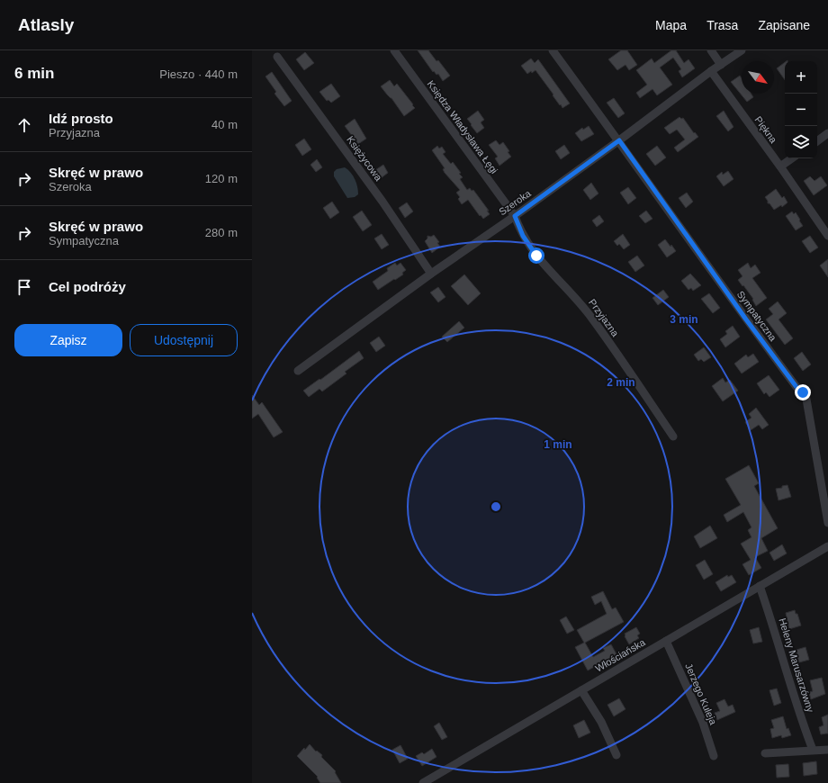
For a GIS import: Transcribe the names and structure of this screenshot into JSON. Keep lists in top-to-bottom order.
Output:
{
  "streets": {
    "street": [
      "Księdza Władysława Łęgi",
      "Piękna",
      "Księżycowa",
      "Szeroka",
      "Sympatyczna",
      "Przyjazna",
      "Włościańska",
      "Heleny Marusarzówny",
      "Jerzego Kuleja"
    ]
  },
  "crossings": [
    ["Księdza Władysława Łęgi", "Szeroka"],
    ["Księdza Władysława Łęgi", "Przyjazna"],
    ["Piękna", "Szeroka"],
    ["Księżycowa", "Szeroka"],
    ["Szeroka", "Sympatyczna"],
    ["Szeroka", "Przyjazna"],
    ["Włościańska", "Heleny Marusarzówny"],
    ["Włościańska", "Jerzego Kuleja"]
  ],
  "north": "bottom right",
  "page": {
    "header": "Atlasly",
    "nav": ["Mapa", "Trasa", "Zapisane"],
    "heading": ["6 min", "Pieszo · 440 m"],
    "map_buttons": ["+", "−"],
    "list": [
      ["Idź prosto", "Przyjazna", "40 m"],
      ["Skręć w prawo", "Szeroka", "120 m"],
      ["Skręć w prawo", "Sympatyczna", "280 m"],
      "Cel podróży"
    ],
    "buttons": ["Zapisz", "Udostępnij"]
  },
  "rings": ["3 min", "2 min", "1 min"]
}
